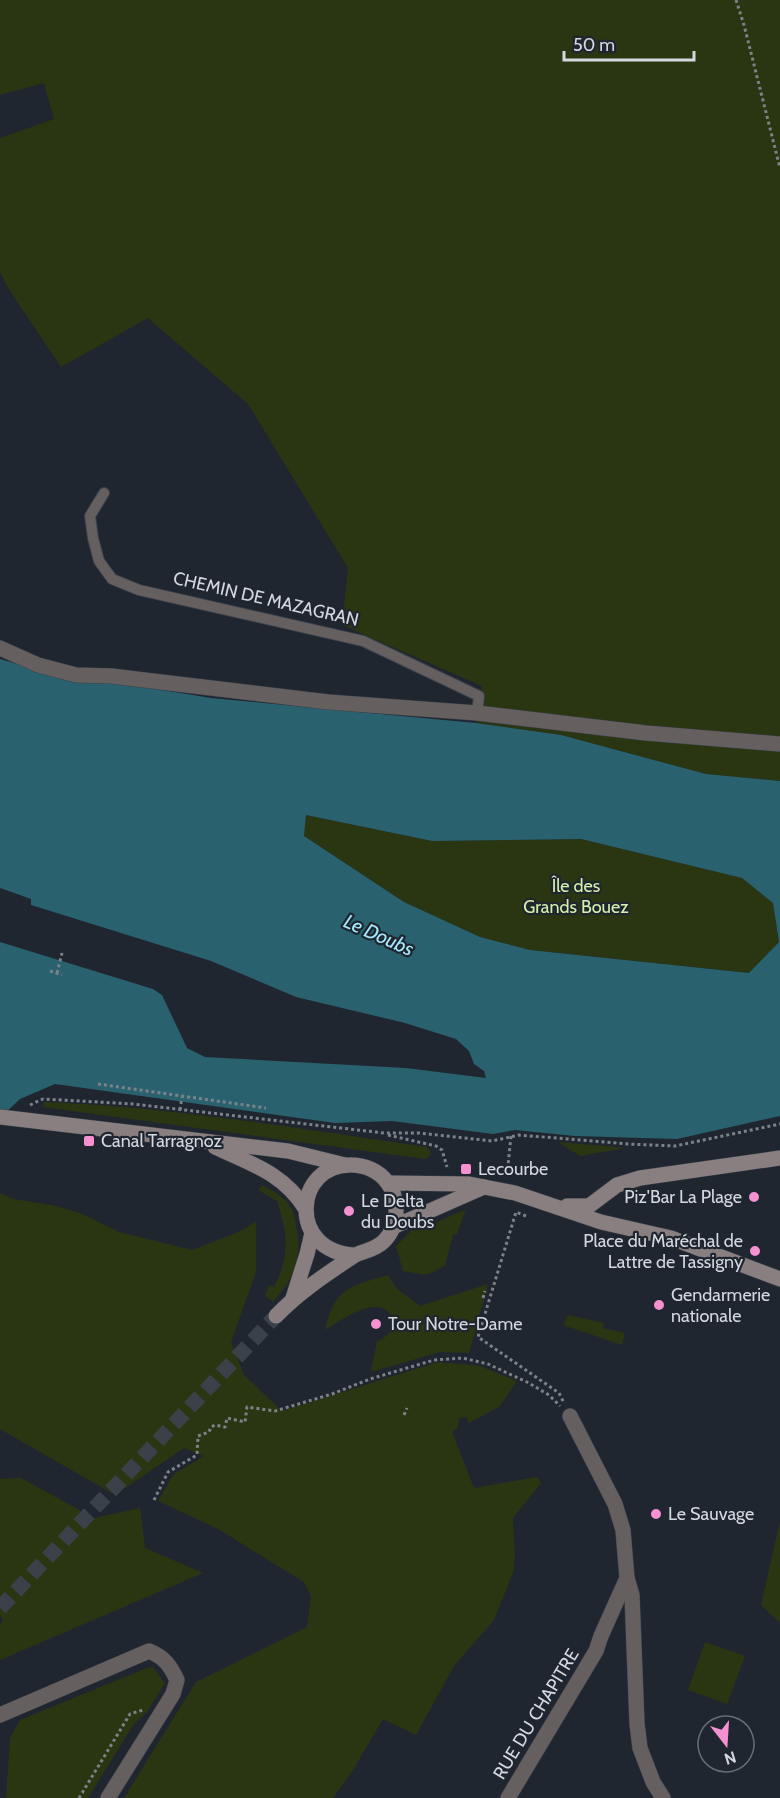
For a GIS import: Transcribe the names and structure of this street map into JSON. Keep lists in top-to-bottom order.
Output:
{
  "streets": {
    "street": ["RUE DU CHAPITRE"],
    "lane": ["CHEMIN DE MAZAGRAN"]
  },
  "water": ["Le Doubs"],
  "parks": ["Île des Grands Bouez"],
  "places": {
    "transit": ["Canal Tarragnoz", "Lecourbe"],
    "other": [
      "Piz'Bar La Plage",
      "Le Delta du Doubs",
      "Place du Maréchal de Lattre de Tassigny",
      "Gendarmerie nationale",
      "Tour Notre-Dame",
      "Le Sauvage"
    ]
  },
  "scale_bar": "50 m",
  "north": "bottom"
}
